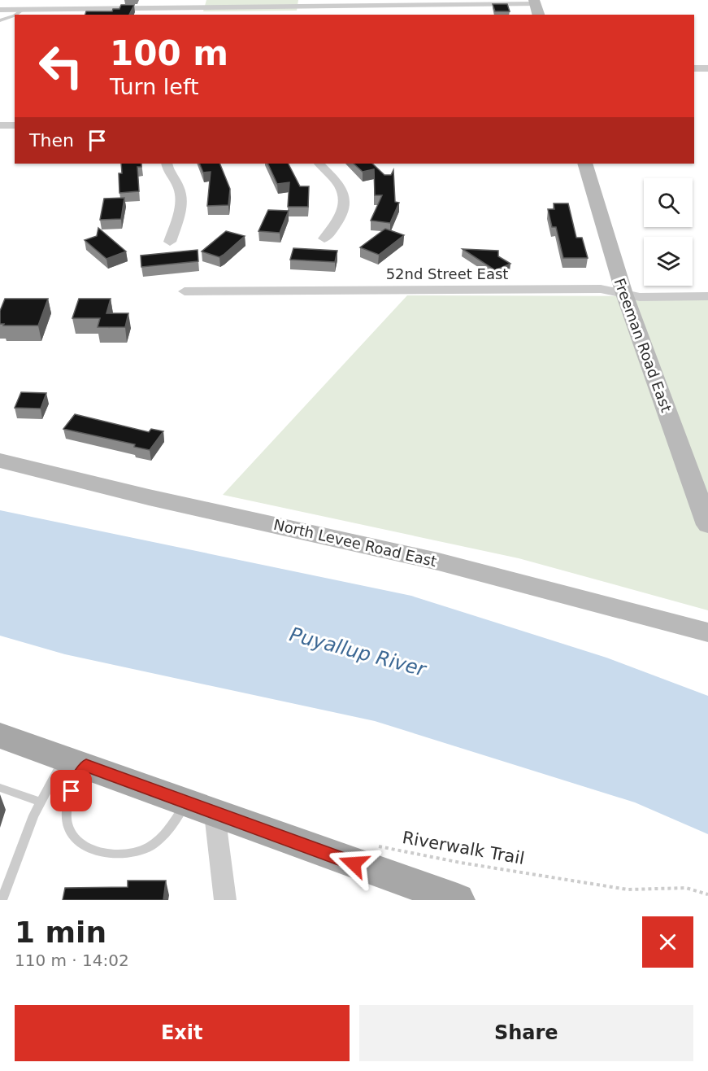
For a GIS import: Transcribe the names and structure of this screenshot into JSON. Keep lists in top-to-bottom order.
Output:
{
  "streets": {
    "street": ["52nd Street East", "Freeman Road East", "North Levee Road East"],
    "path": ["Riverwalk Trail"]
  },
  "crossings": [
    ["52nd Street East", "Freeman Road East"]
  ],
  "water": ["Puyallup River"],
  "page": {
    "turn": ["100 m", "Turn left"],
    "then": "Then",
    "heading": ["1 min", "110 m · 14:02"],
    "buttons": ["Exit", "Share"]
  }
}
